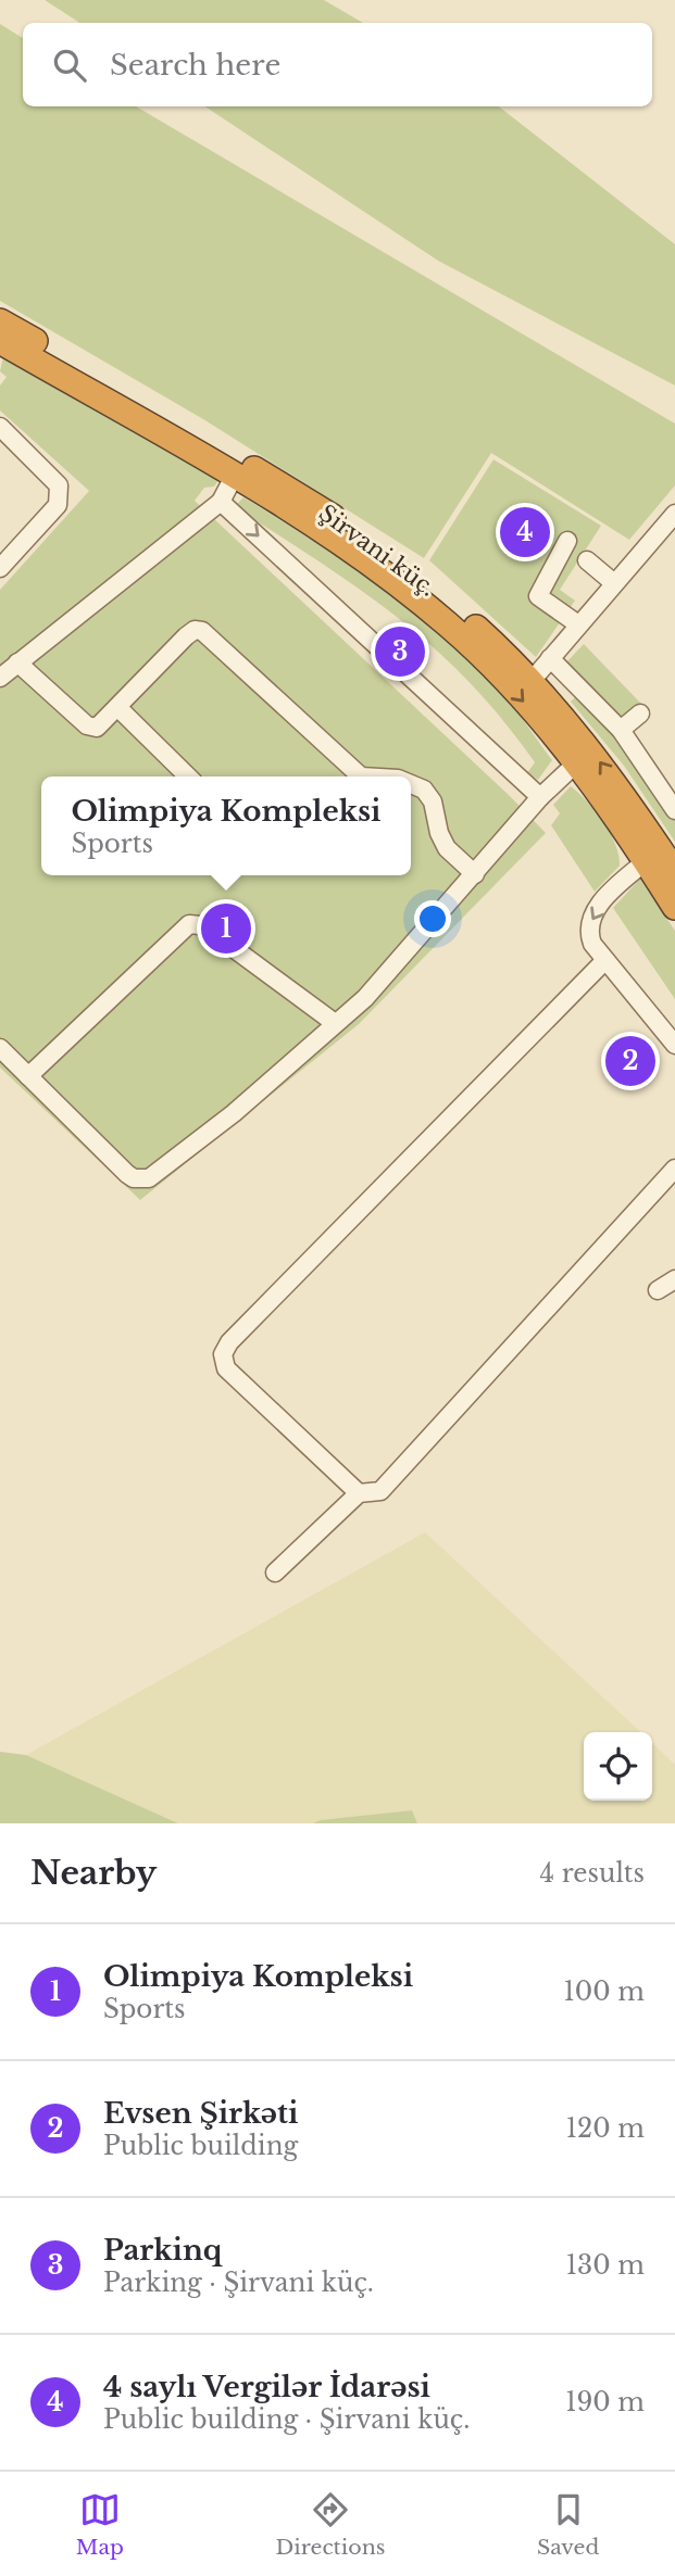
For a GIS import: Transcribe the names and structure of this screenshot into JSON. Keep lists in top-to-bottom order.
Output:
{
  "streets": {
    "highway": ["Şirvani küç."]
  },
  "page": {
    "search": "Search here",
    "pins": [
      "4",
      "3",
      "1",
      "2"
    ],
    "popup": ["Olimpiya Kompleksi", "Sports"],
    "heading": ["Nearby", "4 results"],
    "list": [
      {
        "mark": "1",
        "name": "Olimpiya Kompleksi",
        "note": "Sports",
        "value": "100 m"
      },
      {
        "mark": "2",
        "name": "Evsen Şirkəti",
        "note": "Public building",
        "value": "120 m"
      },
      {
        "mark": "3",
        "name": "Parkinq",
        "note": "Parking · Şirvani küç.",
        "value": "130 m"
      },
      {
        "mark": "4",
        "name": "4 saylı Vergilər İdarəsi",
        "note": "Public building · Şirvani küç.",
        "value": "190 m"
      }
    ],
    "nav": ["Map", "Directions", "Saved"]
  }
}
